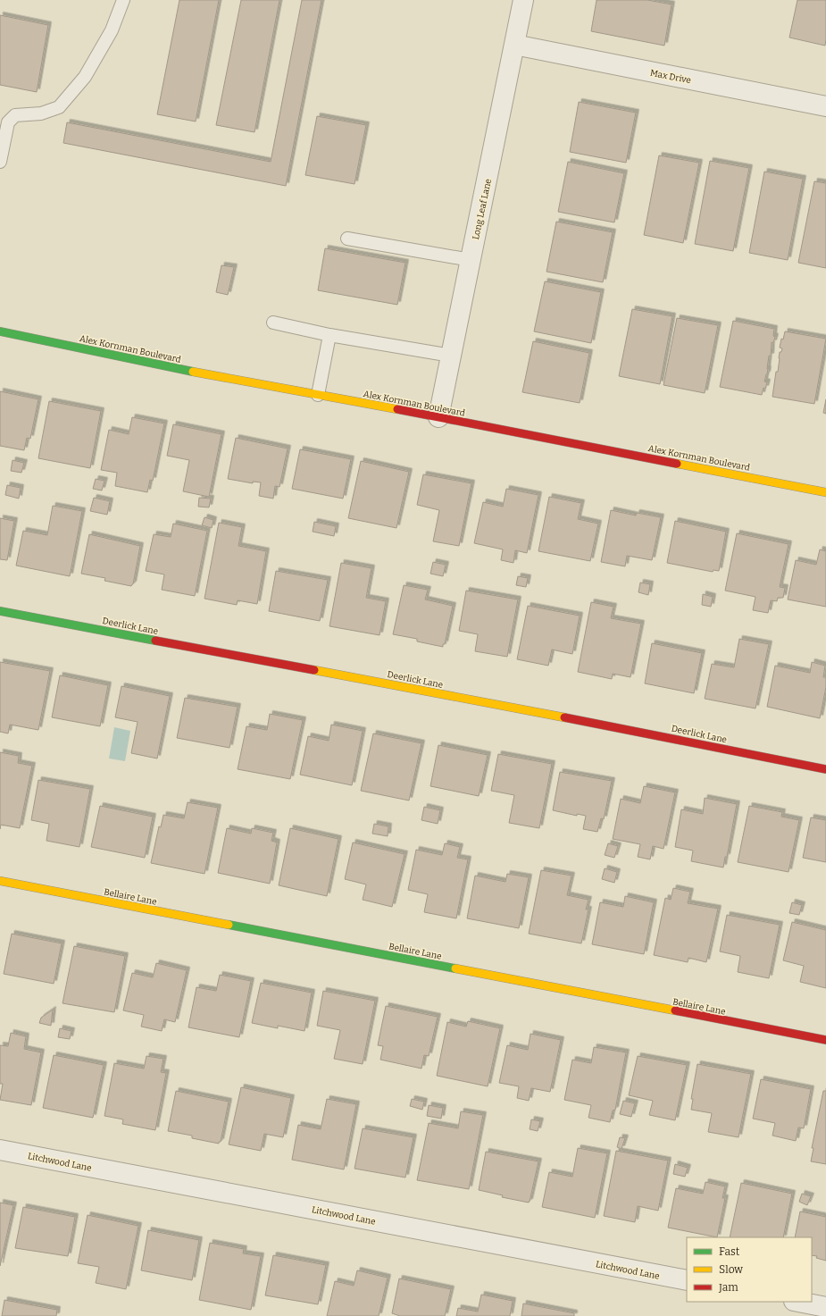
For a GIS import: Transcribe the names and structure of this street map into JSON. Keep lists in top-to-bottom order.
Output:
{
  "streets": {
    "street": [
      "Max Drive",
      "Long Leaf Lane",
      "Alex Kornman Boulevard",
      "Deerlick Lane",
      "Bellaire Lane",
      "Litchwood Lane"
    ]
  },
  "crossings": [
    ["Max Drive", "Long Leaf Lane"],
    ["Long Leaf Lane", "Alex Kornman Boulevard"]
  ],
  "legend": ["Fast", "Slow", "Jam"]
}
